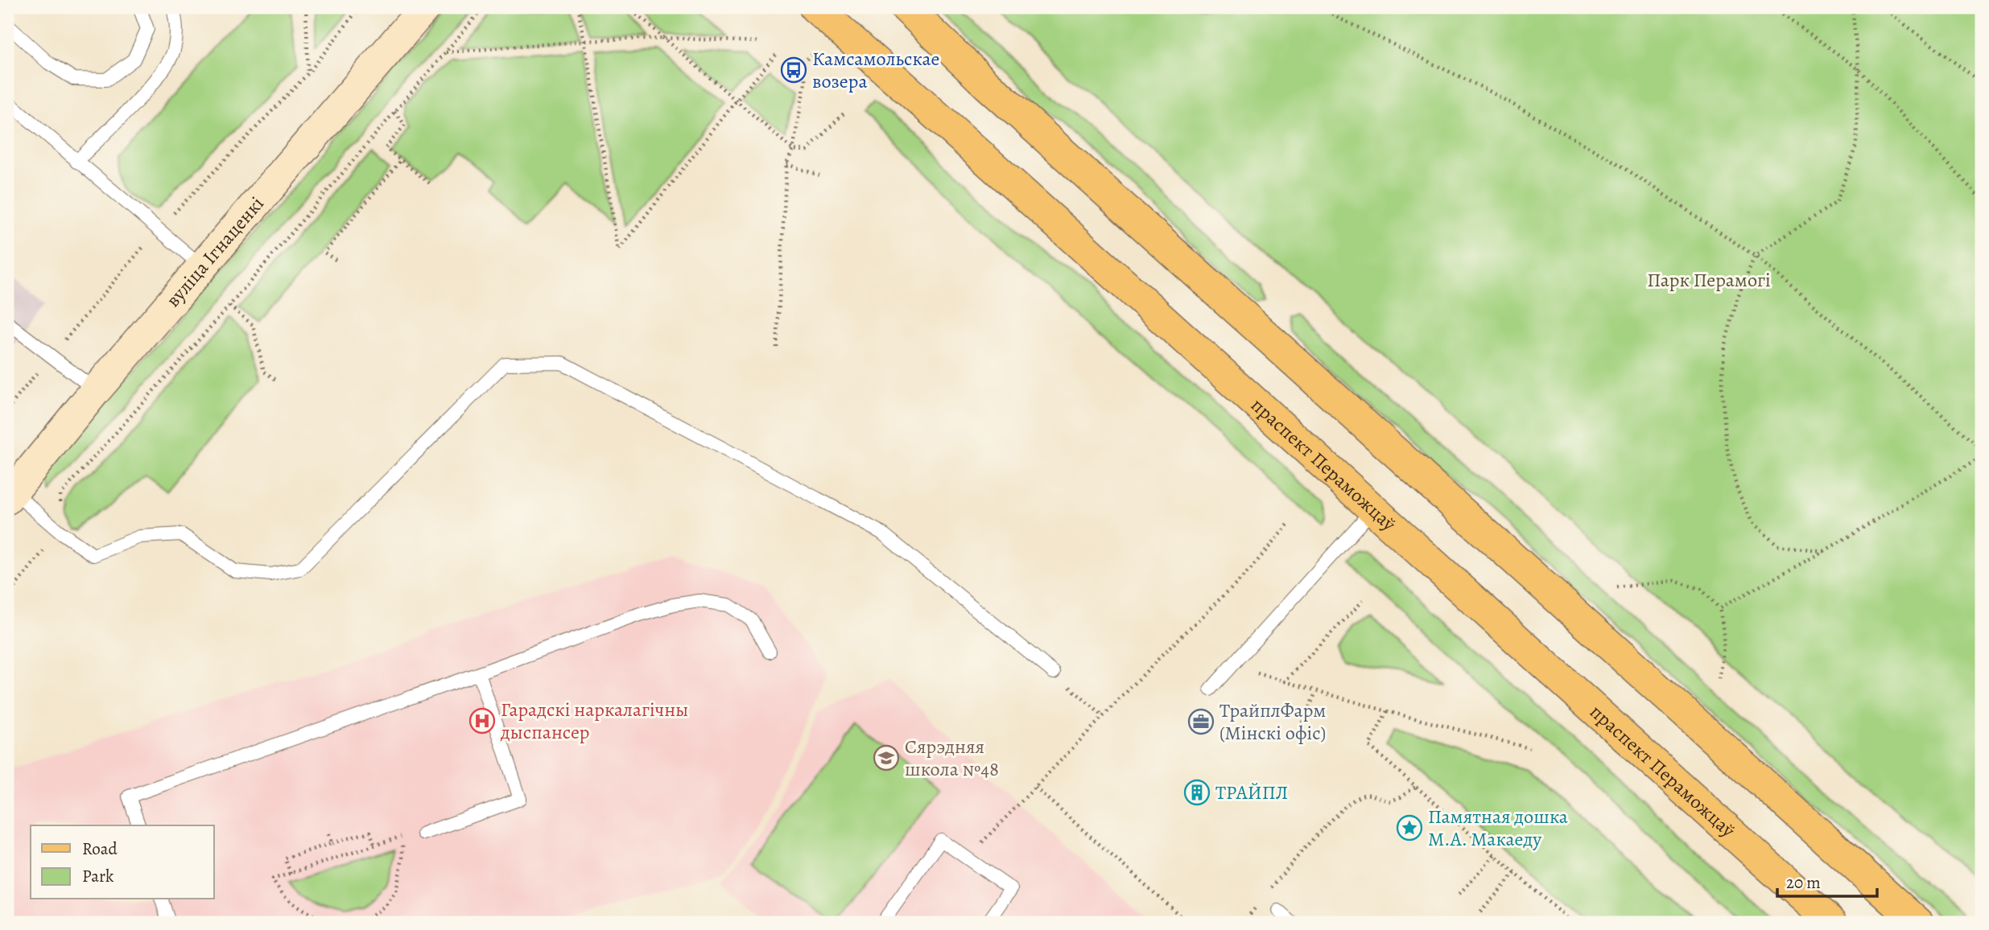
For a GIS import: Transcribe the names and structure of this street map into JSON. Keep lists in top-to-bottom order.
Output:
{
  "streets": {
    "main road": ["праспект Пераможцаў"],
    "street": ["вуліца Ігнаценкі"]
  },
  "parks": ["Парк Перамогі"],
  "places": {
    "bus stop": ["Камсамольскае возера"],
    "hospital": ["Гарадскі наркалагічны дыспансер"],
    "office": ["ТрайплФарм (Мінскі офіс)"],
    "school or university": ["Сярэдняя школа №48"],
    "building": ["ТРАЙПЛ"],
    "place": ["Памятная дошка М.А. Макаеду"]
  },
  "legend": ["Road", "Park"],
  "scale_bar": "20 m"
}
